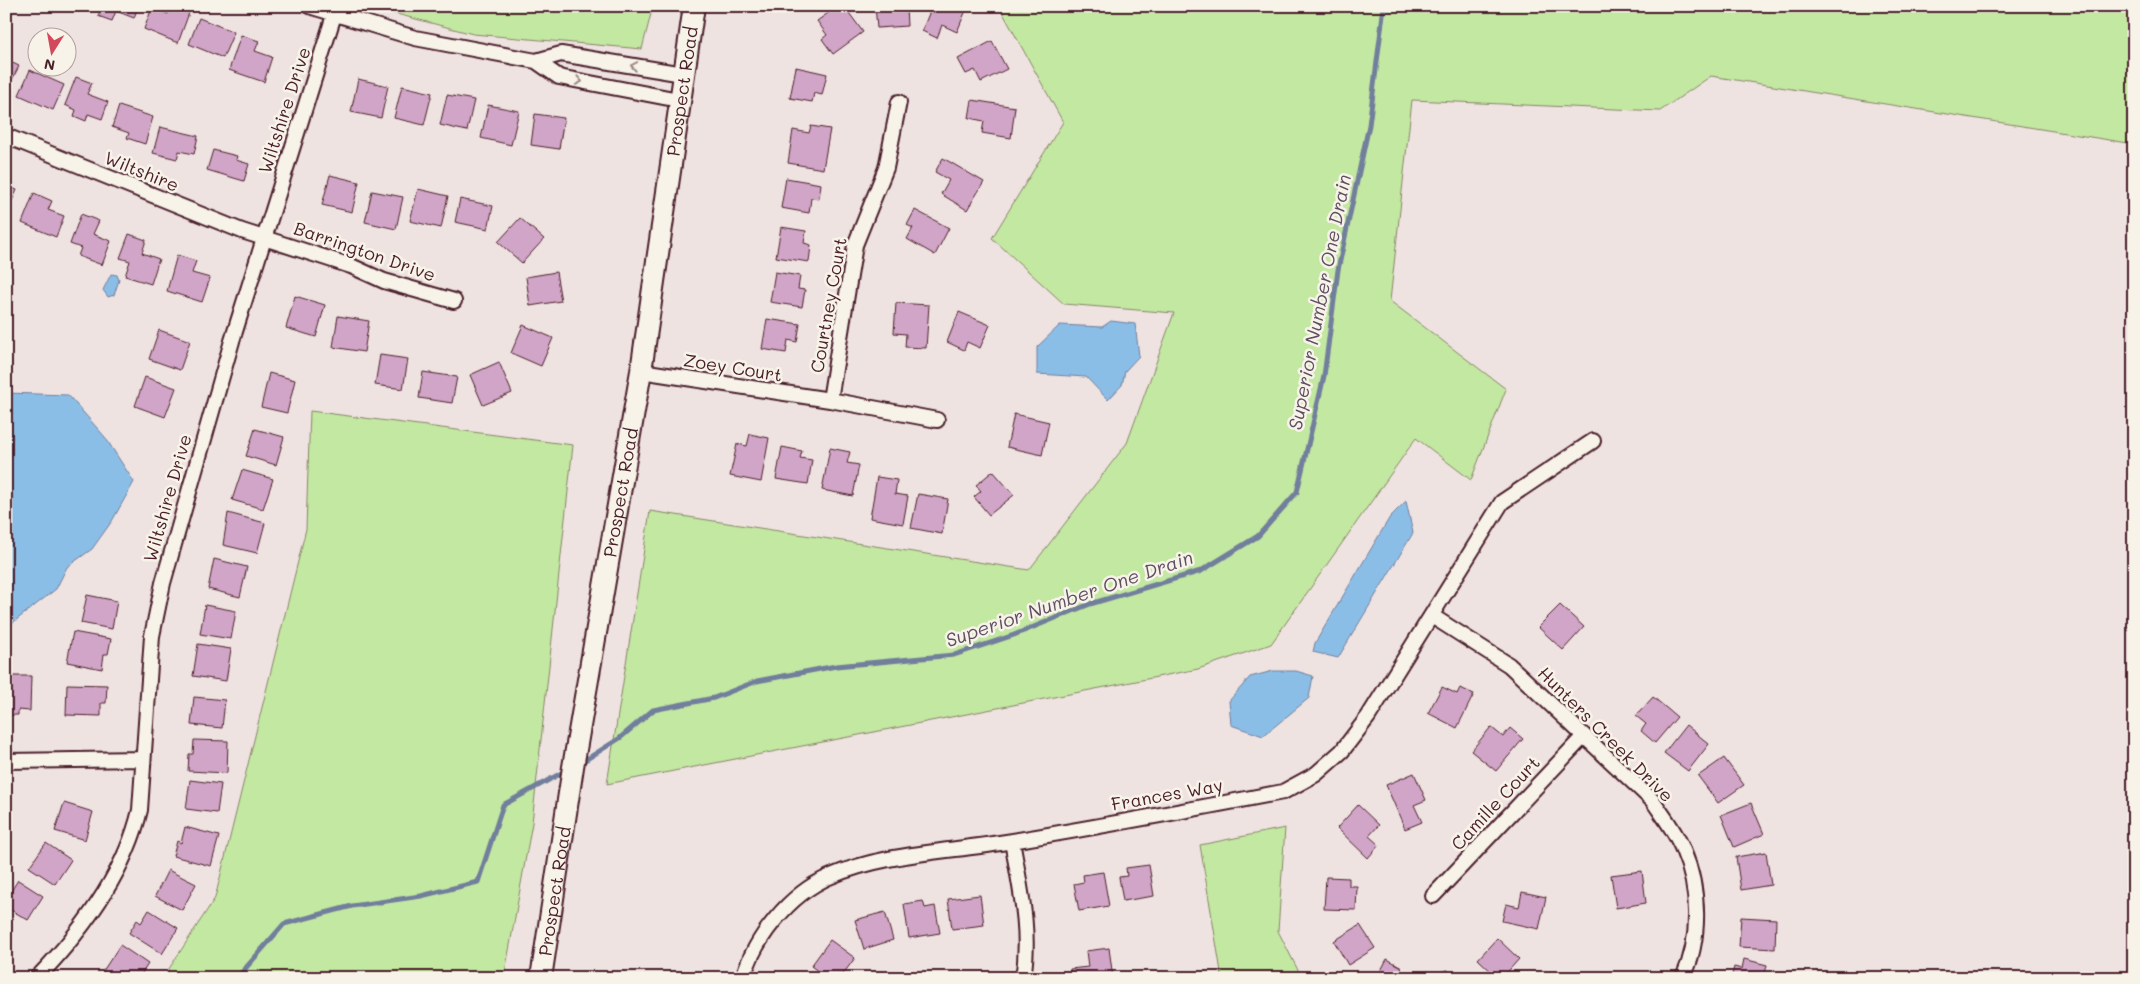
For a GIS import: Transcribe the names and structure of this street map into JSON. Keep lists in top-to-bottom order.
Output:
{
  "streets": {
    "main road": ["Prospect Road"],
    "street": [
      "Wiltshire Drive",
      "Wiltshire",
      "Barrington Drive",
      "Courtney Court",
      "Zoey Court",
      "Hunters Creek Drive",
      "Frances Way",
      "Camille Court"
    ]
  },
  "crossings": [
    ["Prospect Road", "Zoey Court"],
    ["Wiltshire Drive", "Wiltshire"],
    ["Wiltshire Drive", "Barrington Drive"],
    ["Wiltshire", "Barrington Drive"],
    ["Courtney Court", "Zoey Court"],
    ["Hunters Creek Drive", "Frances Way"],
    ["Hunters Creek Drive", "Camille Court"]
  ],
  "water": ["Superior Number One Drain"],
  "north": "bottom"
}
